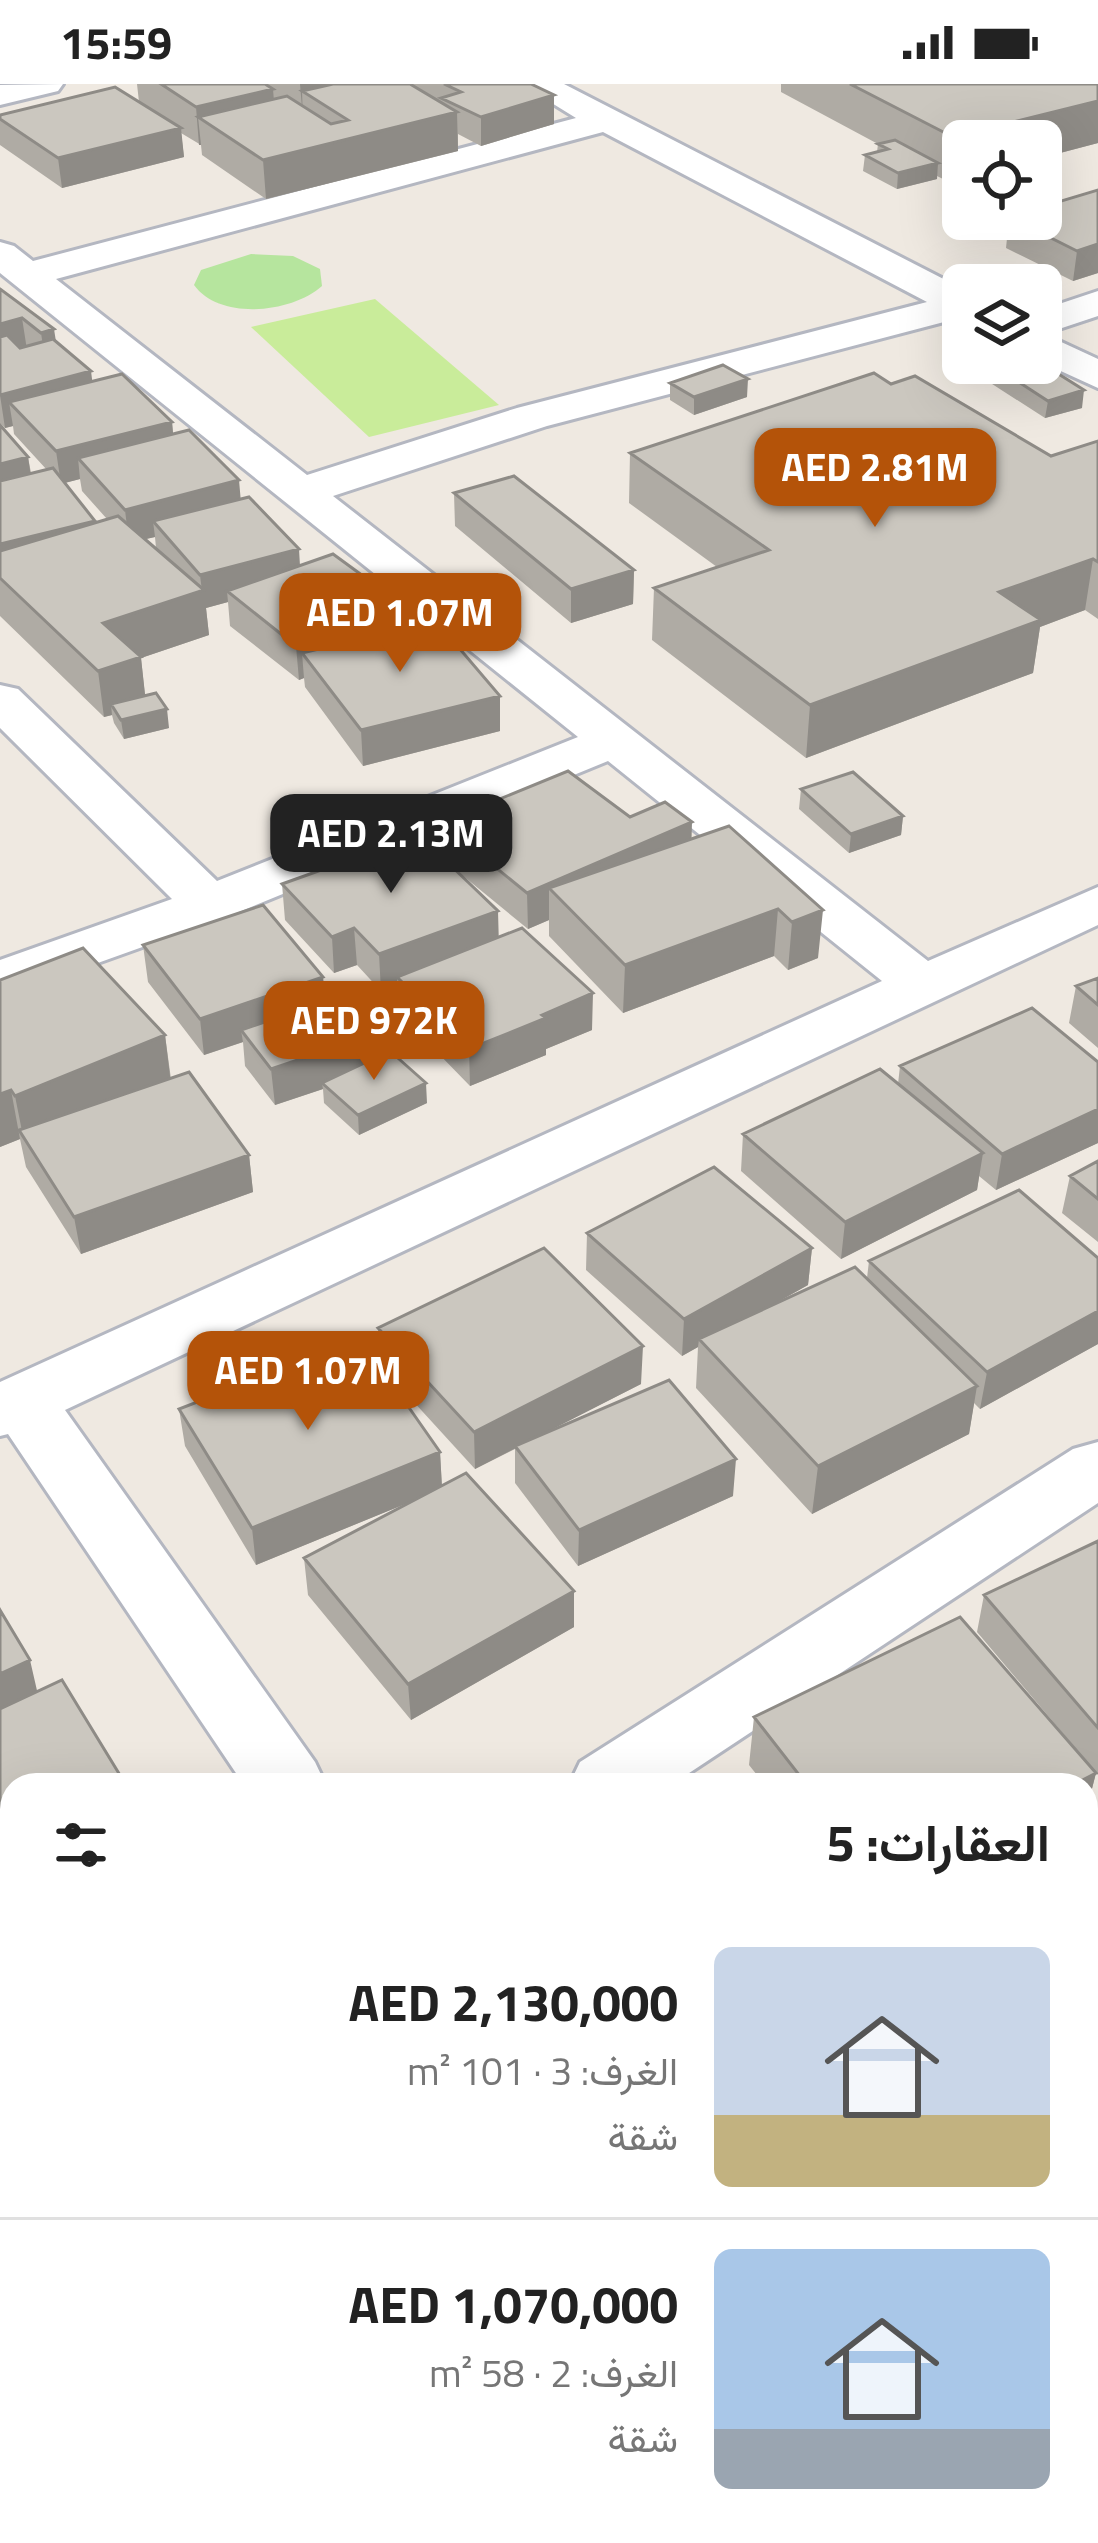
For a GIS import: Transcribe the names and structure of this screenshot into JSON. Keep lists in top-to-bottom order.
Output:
{
  "page": {
    "status": "15:59",
    "price": [
      "AED 2.81M",
      "AED 1.07M",
      "AED 2.13M",
      "AED 972K",
      "AED 1.07M"
    ],
    "heading": "العقارات: 5",
    "list": [
      {
        "name": "AED 2,130,000",
        "note": "الغرف: 3 · 101 m² · شقة"
      },
      {
        "name": "AED 1,070,000",
        "note": "الغرف: 2 · 58 m² · شقة"
      }
    ]
  }
}
